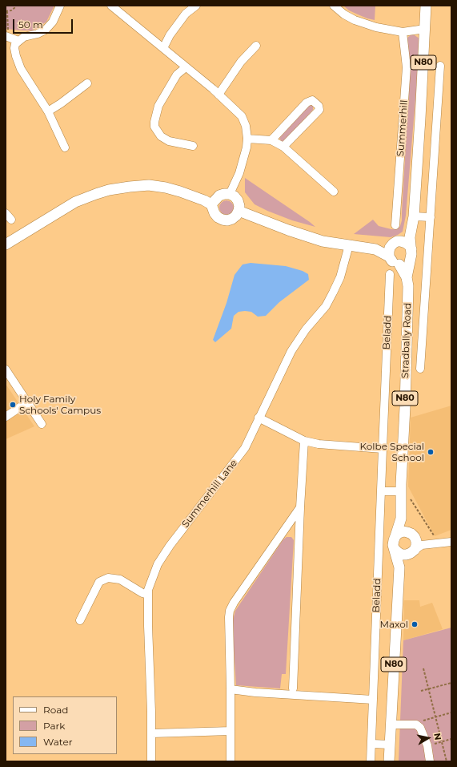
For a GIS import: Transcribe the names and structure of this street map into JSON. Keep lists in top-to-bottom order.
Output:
{
  "streets": {
    "main road": ["N80", "Stradbally Road"],
    "street": ["Summerhill", "Beladd", "Summerhill Lane"]
  },
  "crossings": [
    ["N80", "Stradbally Road"]
  ],
  "places": ["Holy Family Schools' Campus", "Kolbe Special School", "Maxol"],
  "legend": ["Road", "Park", "Water"],
  "scale_bar": "50 m",
  "north": "right"
}
